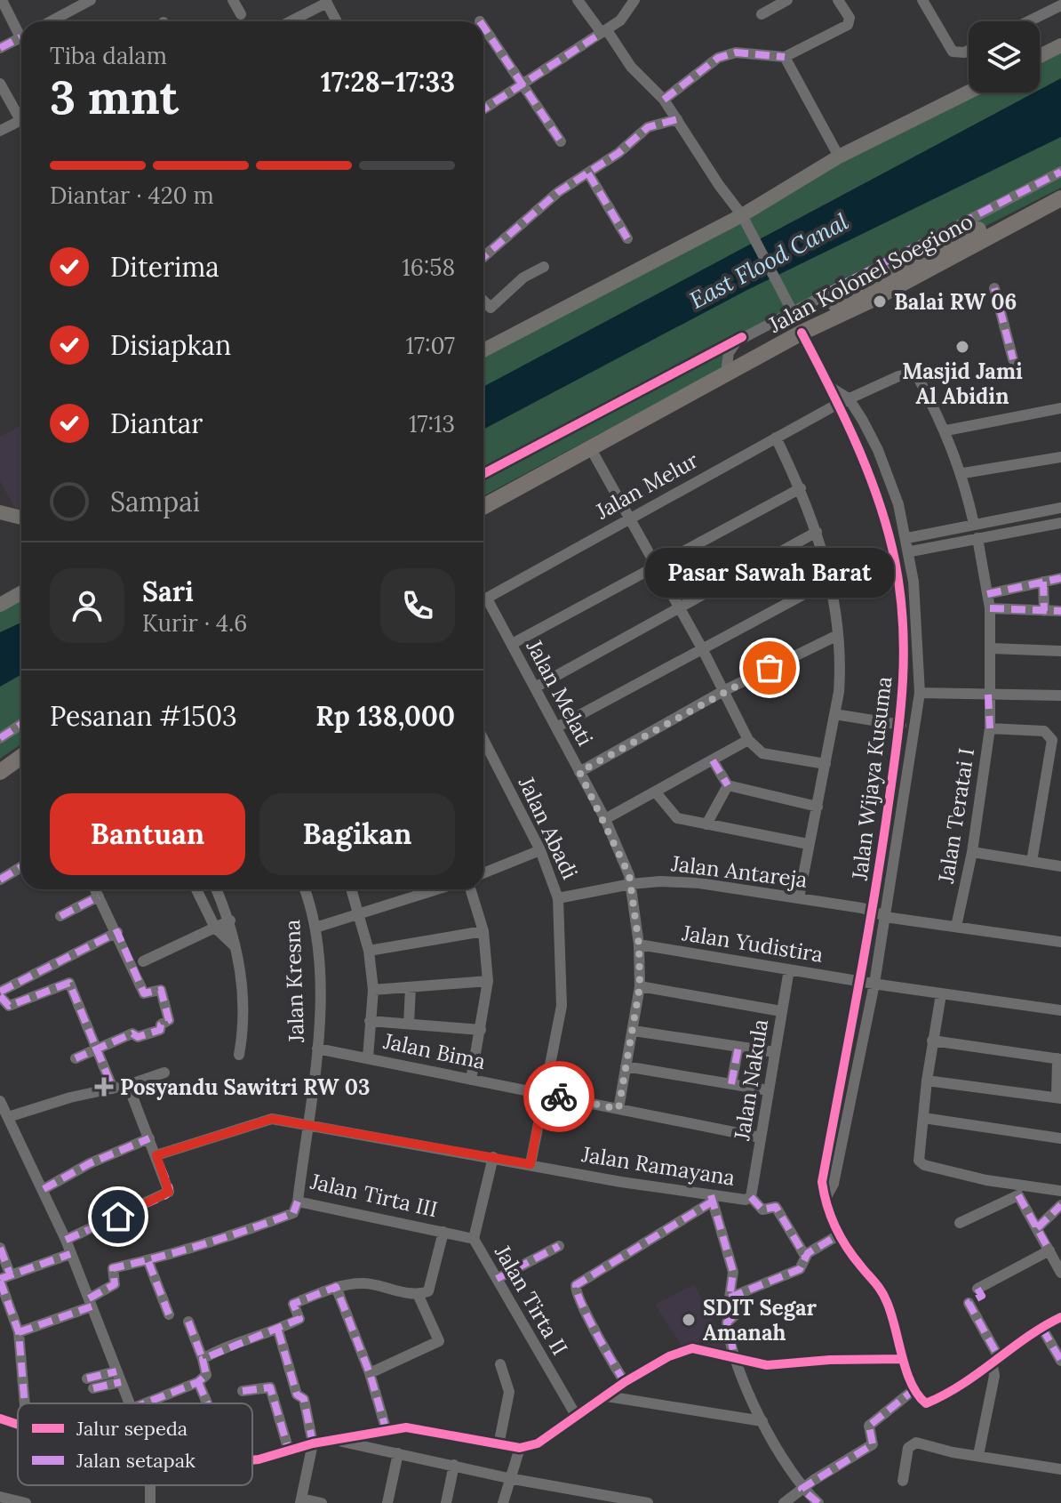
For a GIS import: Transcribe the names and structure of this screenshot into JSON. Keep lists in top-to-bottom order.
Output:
{
  "streets": {
    "main road": ["Jalan Kolonel Soegiono"],
    "street": [
      "Jalan Melur",
      "Jalan Melati",
      "Jalan Wijaya Kusuma",
      "Jalan Teratai I",
      "Jalan Abadi",
      "Jalan Antareja",
      "Jalan Yudistira",
      "Jalan Kresna",
      "Jalan Bima",
      "Jalan Nakula",
      "Jalan Ramayana",
      "Jalan Tirta III",
      "Jalan Tirta II"
    ]
  },
  "crossings": [
    ["Jalan Kolonel Soegiono", "Jalan Wijaya Kusuma"],
    ["Jalan Melur", "Jalan Wijaya Kusuma"],
    ["Jalan Melati", "Jalan Antareja"],
    ["Jalan Melati", "Jalan Yudistira"],
    ["Jalan Melati", "Jalan Bima"],
    ["Jalan Wijaya Kusuma", "Jalan Antareja"],
    ["Jalan Wijaya Kusuma", "Jalan Yudistira"],
    ["Jalan Teratai I", "Jalan Antareja"],
    ["Jalan Abadi", "Jalan Antareja"],
    ["Jalan Abadi", "Jalan Bima"],
    ["Jalan Abadi", "Jalan Ramayana"],
    ["Jalan Yudistira", "Jalan Nakula"],
    ["Jalan Kresna", "Jalan Bima"],
    ["Jalan Kresna", "Jalan Ramayana"],
    ["Jalan Kresna", "Jalan Tirta III"],
    ["Jalan Bima", "Jalan Nakula"],
    ["Jalan Nakula", "Jalan Ramayana"],
    ["Jalan Ramayana", "Jalan Tirta III"],
    ["Jalan Ramayana", "Jalan Tirta II"],
    ["Jalan Tirta III", "Jalan Tirta II"]
  ],
  "water": ["East Flood Canal"],
  "places": {
    "other": [
      "Balai RW 06",
      "Masjid Jami Al Abidin",
      "Pasar Sawah Barat",
      "SDIT Segar Amanah"
    ],
    "health": ["Posyandu Sawitri RW 03"]
  },
  "legend": ["Jalur sepeda", "Jalan setapak"],
  "page": {
    "heading": ["3 mnt", "Tiba dalam", "17:28–17:33"],
    "panel": [
      "Sari",
      "Kurir · 4.6",
      "Pesanan #1503",
      "Rp 138,000"
    ],
    "bar": "Diantar · 420 m",
    "list": [
      ["Diterima", "16:58"],
      ["Disiapkan", "17:07"],
      ["Diantar", "17:13"],
      "Sampai"
    ],
    "bubble": "Pasar Sawah Barat",
    "buttons": ["Bantuan", "Bagikan"]
  }
}
